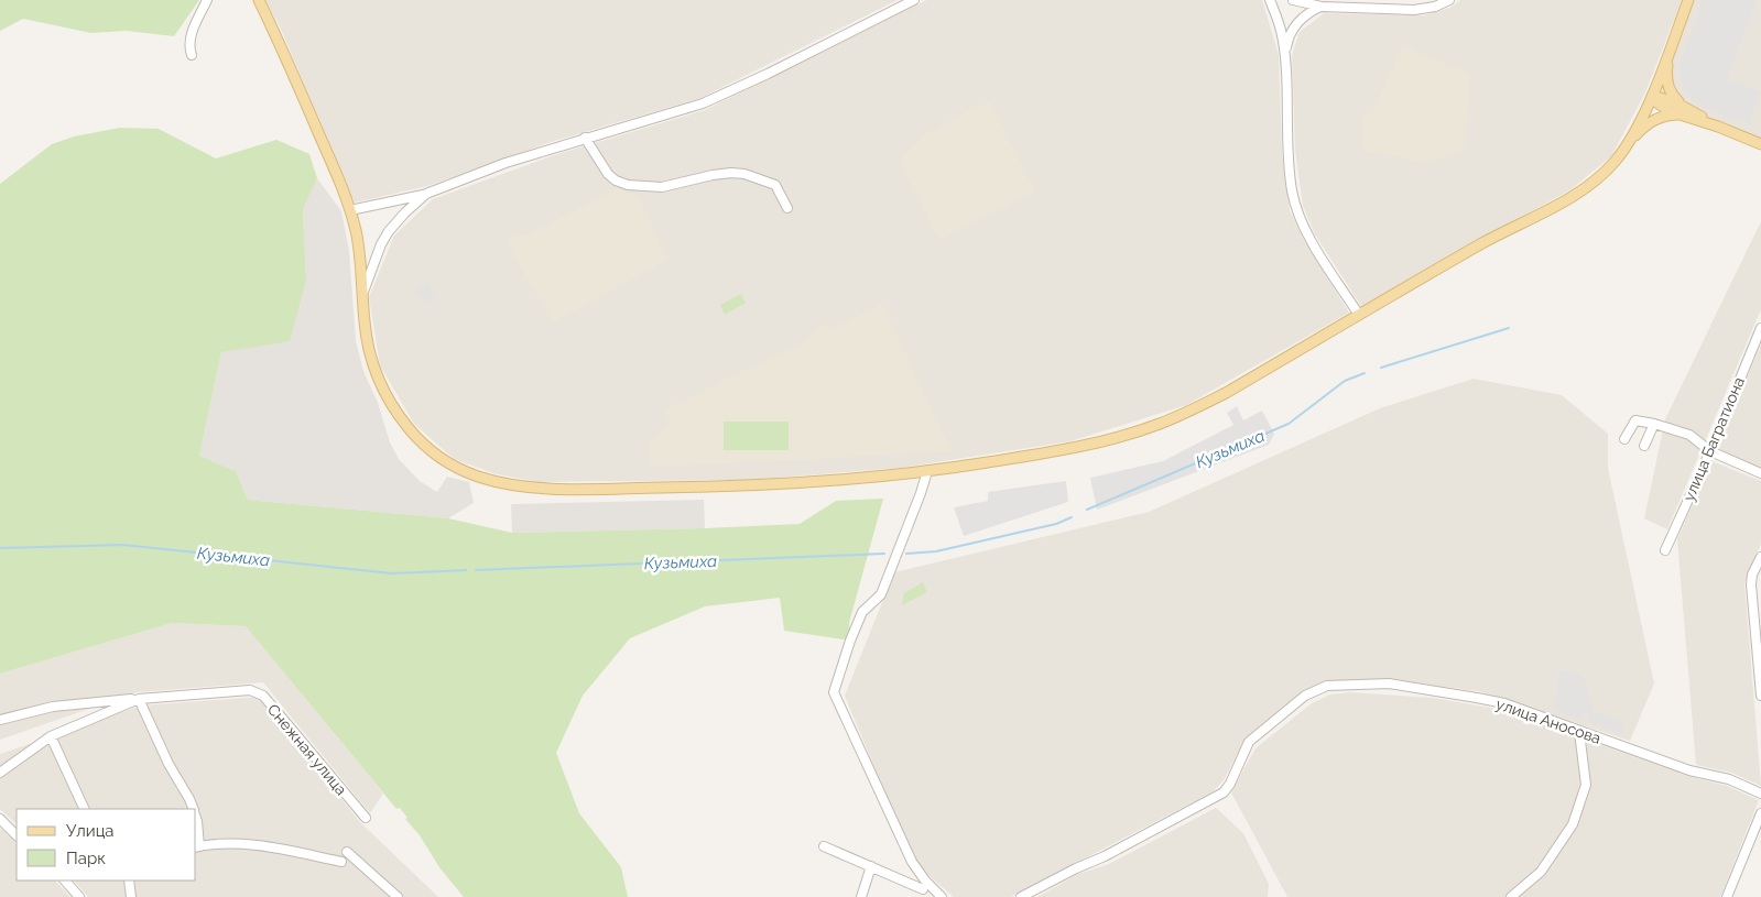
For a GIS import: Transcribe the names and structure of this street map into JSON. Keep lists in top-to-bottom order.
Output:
{
  "streets": {
    "street": ["улица Багратиона", "улица Аносова", "Снежная улица"]
  },
  "water": ["Кузьмиха"],
  "legend": ["Улица", "Парк"]
}
